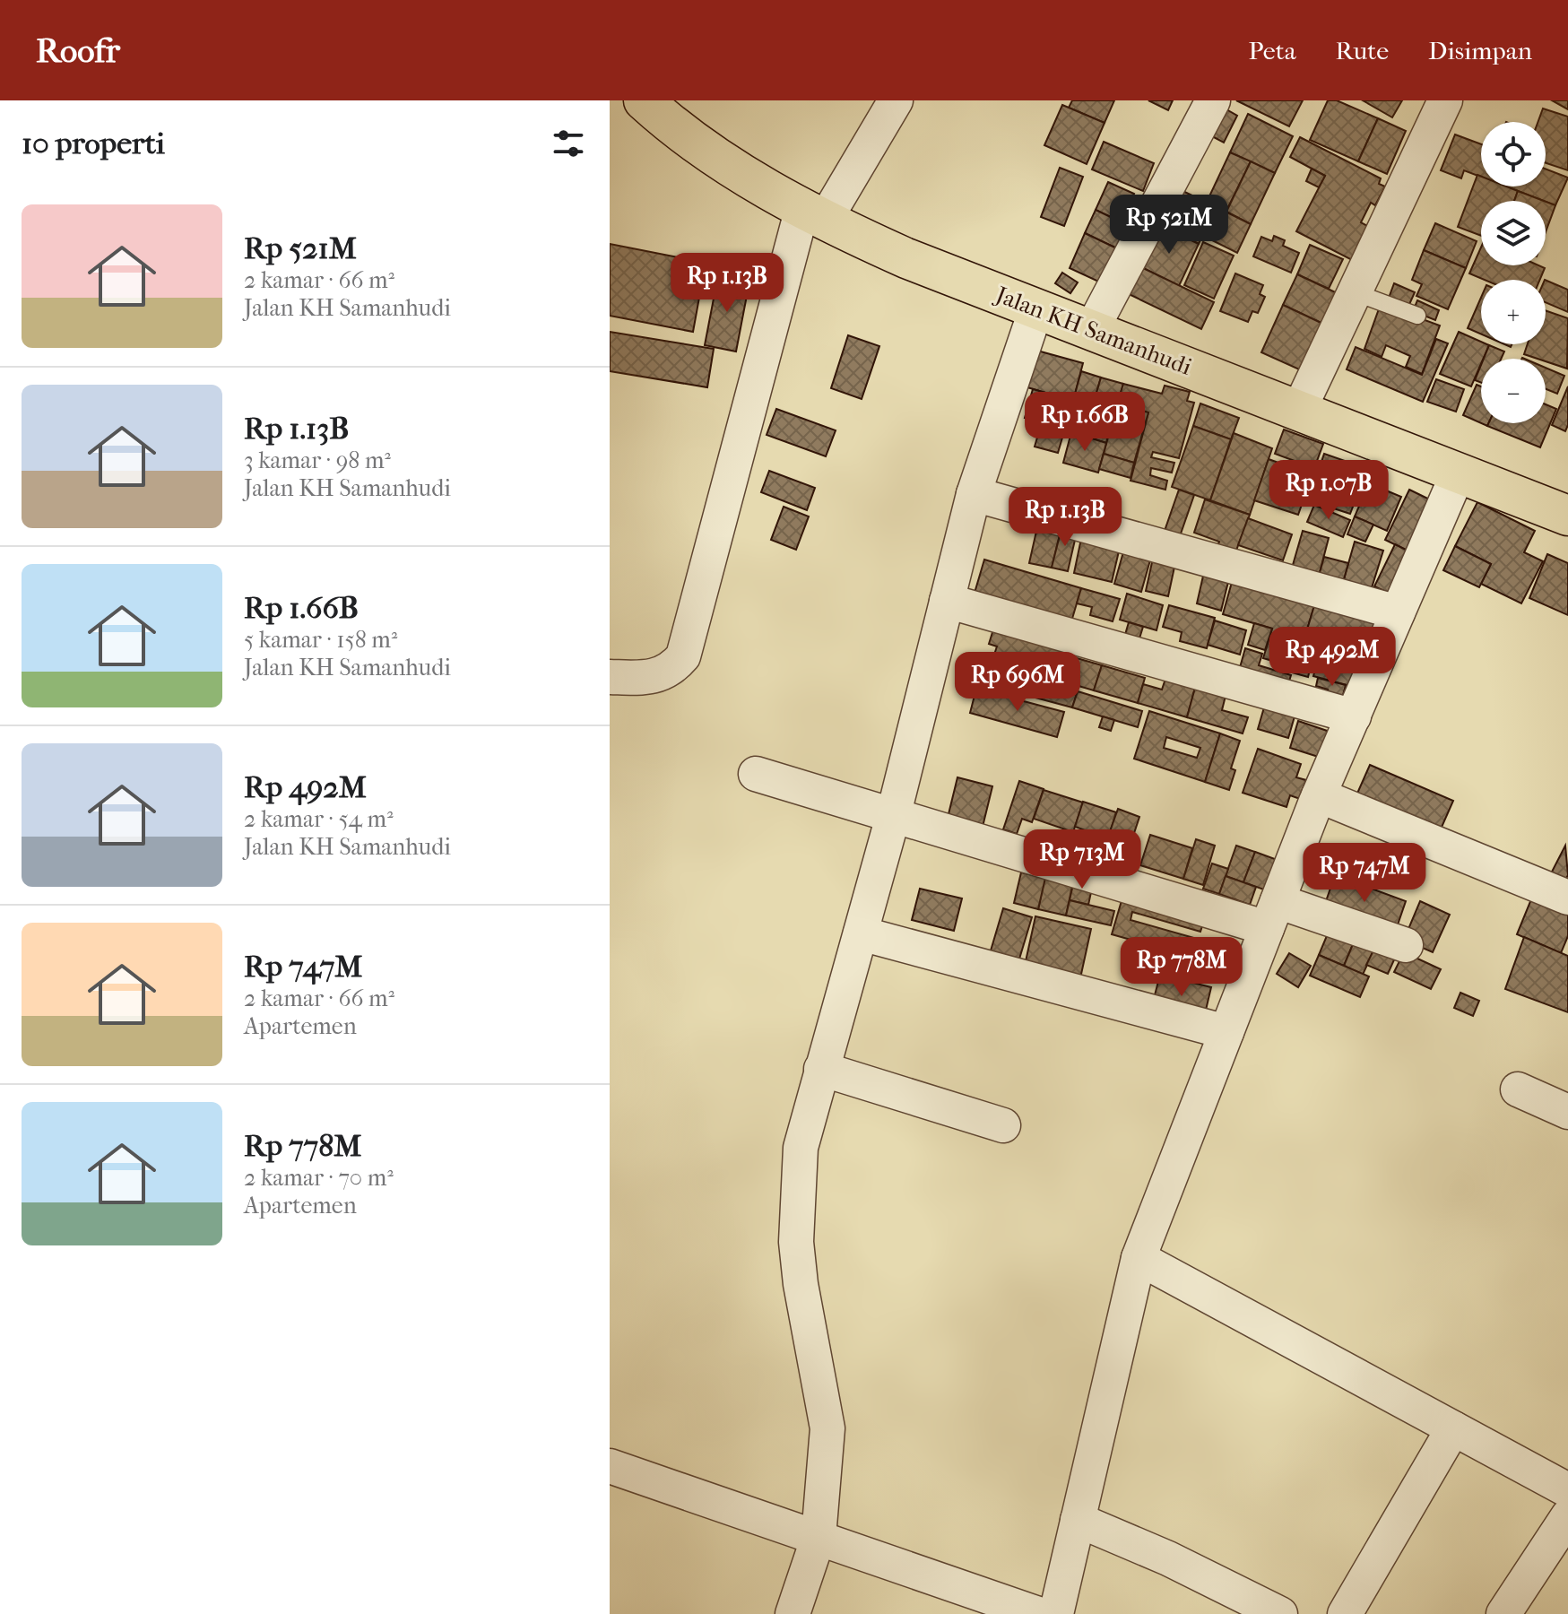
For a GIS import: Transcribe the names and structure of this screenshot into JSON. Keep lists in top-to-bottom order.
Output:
{
  "streets": {
    "main road": ["Jalan KH Samanhudi"]
  },
  "page": {
    "header": "Roofr",
    "nav": ["Peta", "Rute", "Disimpan"],
    "heading": "10 properti",
    "map_buttons": ["+", "−"],
    "list": [
      {
        "name": "Rp 521M",
        "note": "2 kamar · 66 m² · Jalan KH Samanhudi"
      },
      {
        "name": "Rp 1.13B",
        "note": "3 kamar · 98 m² · Jalan KH Samanhudi"
      },
      {
        "name": "Rp 1.66B",
        "note": "5 kamar · 158 m² · Jalan KH Samanhudi"
      },
      {
        "name": "Rp 492M",
        "note": "2 kamar · 54 m² · Jalan KH Samanhudi"
      },
      {
        "name": "Rp 747M",
        "note": "2 kamar · 66 m² · Apartemen"
      },
      {
        "name": "Rp 778M",
        "note": "2 kamar · 70 m² · Apartemen"
      }
    ],
    "price": [
      "Rp 521M",
      "Rp 1.13B",
      "Rp 1.66B",
      "Rp 1.07B",
      "Rp 1.13B",
      "Rp 492M",
      "Rp 696M",
      "Rp 713M",
      "Rp 747M",
      "Rp 778M"
    ]
  }
}
